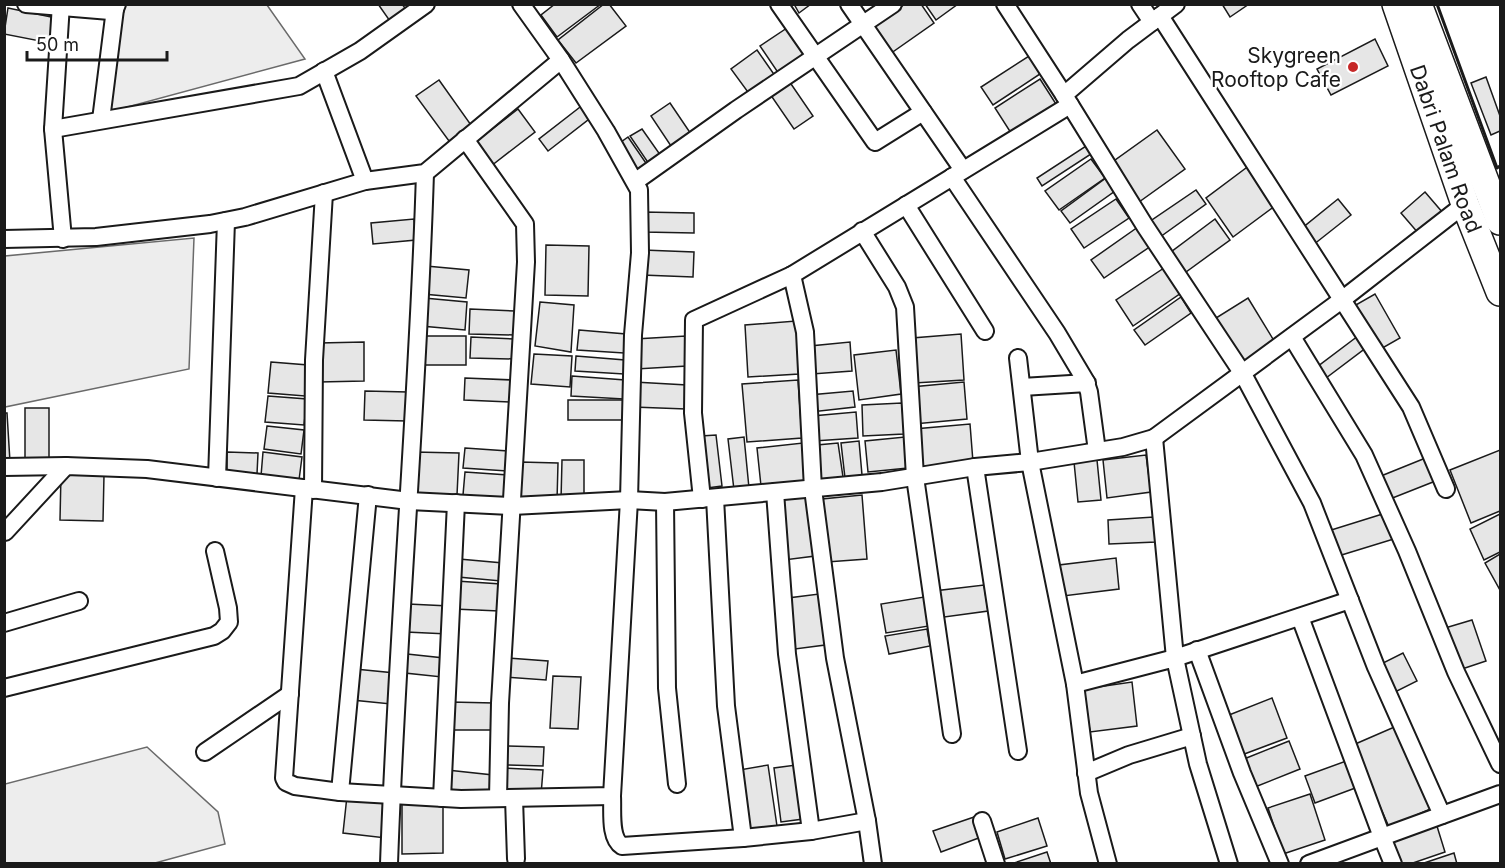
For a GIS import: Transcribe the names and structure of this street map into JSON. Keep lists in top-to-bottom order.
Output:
{
  "streets": {
    "main road": ["Dabri Palam Road"]
  },
  "places": ["Skygreen Rooftop Cafe"],
  "scale_bar": "50 m"
}
